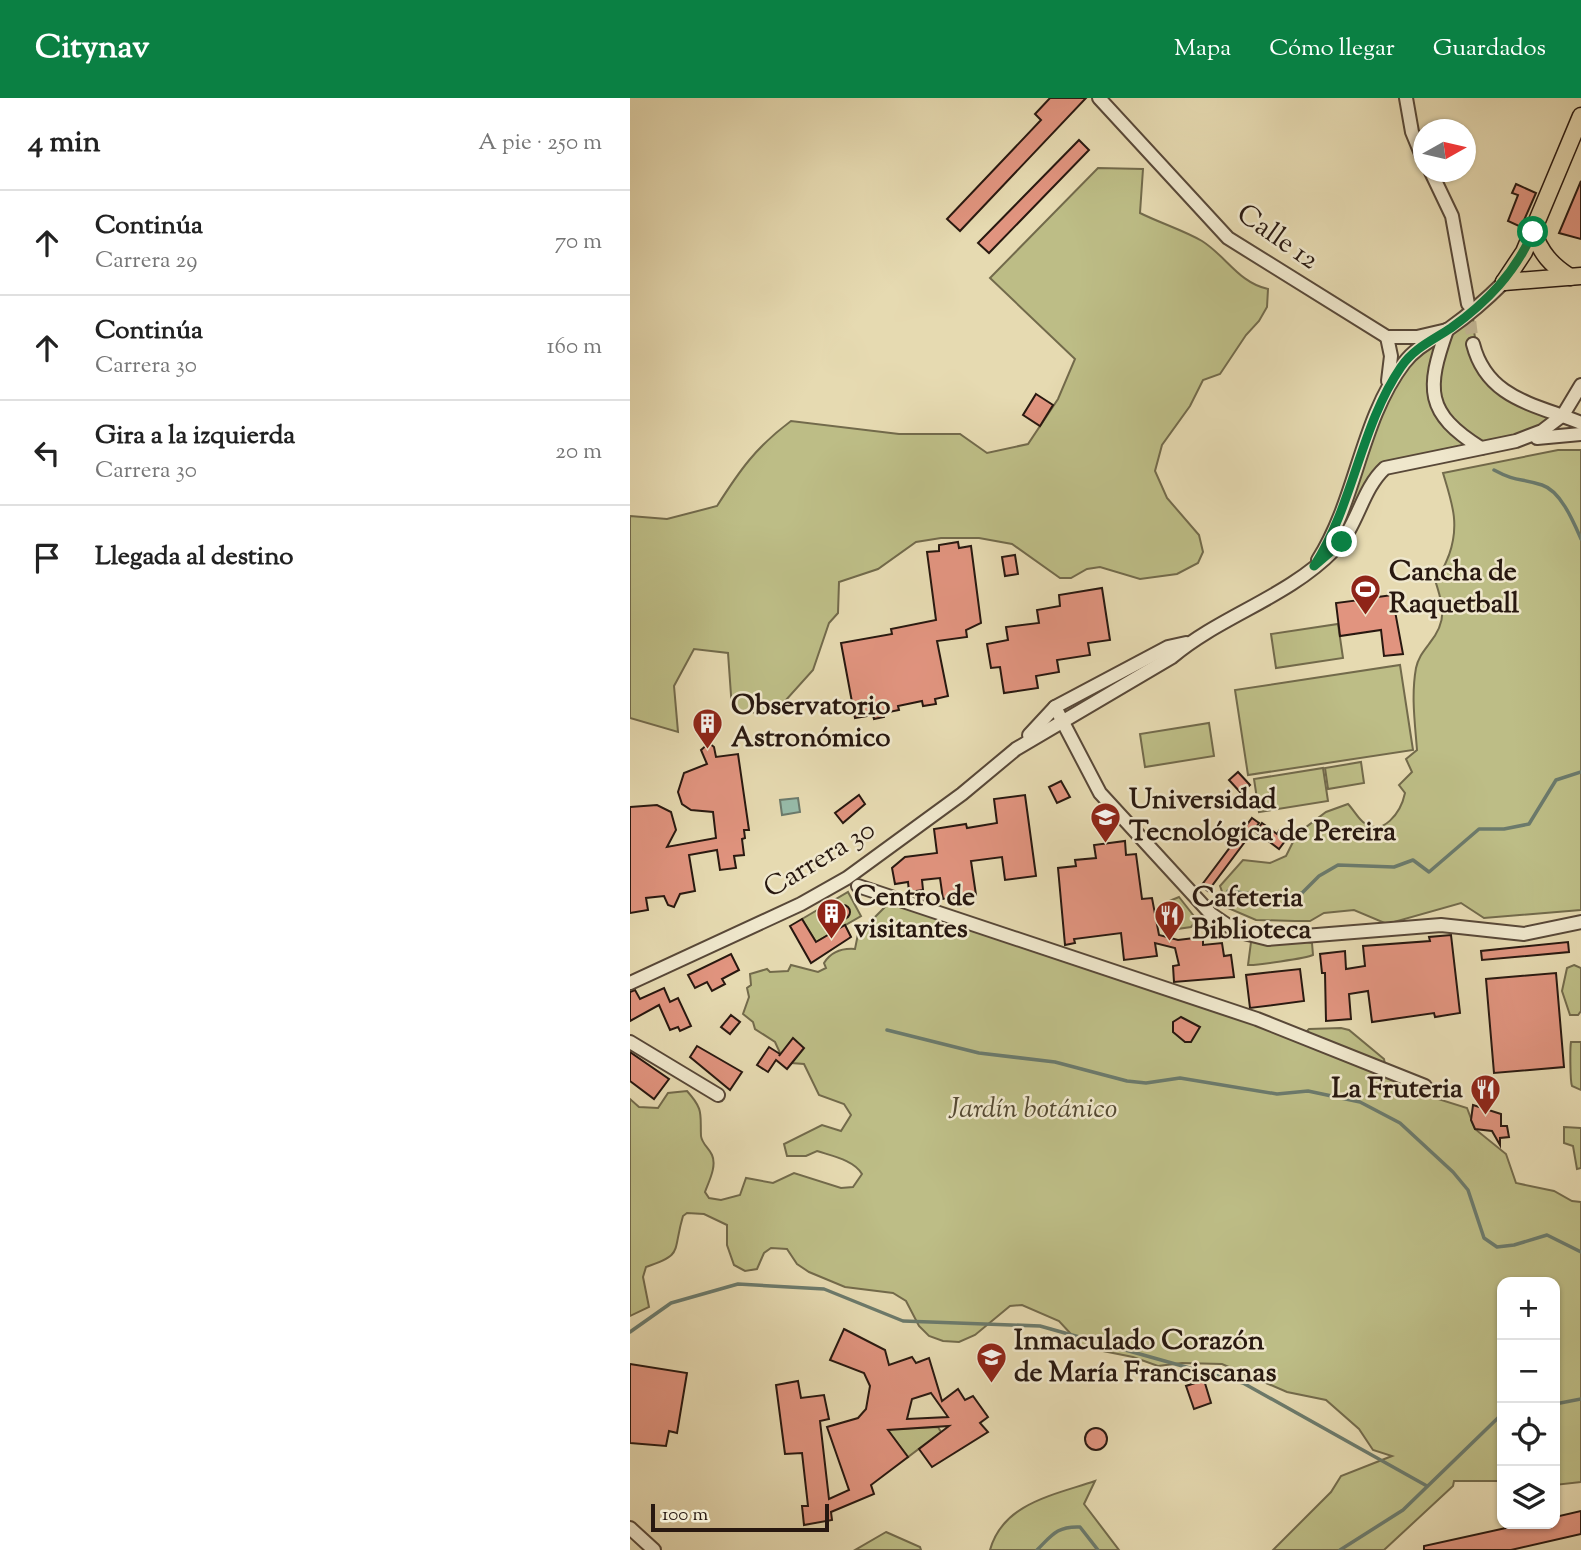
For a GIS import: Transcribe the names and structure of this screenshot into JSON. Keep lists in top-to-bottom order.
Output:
{
  "streets": {
    "street": ["Calle 12", "Carrera 30"]
  },
  "parks": ["Jardín botánico"],
  "places": {
    "sports": ["Cancha de Raquetball"],
    "building": ["Observatorio Astronómico", "Centro de visitantes"],
    "school or university": ["Universidad Tecnológica de Pereira", "Inmaculado Corazón de María Franciscanas"],
    "restaurant": ["Cafeteria Biblioteca", "La Fruteria"]
  },
  "scale_bar": "100 m",
  "north": "right",
  "page": {
    "header": "Citynav",
    "nav": ["Mapa", "Cómo llegar", "Guardados"],
    "heading": ["4 min", "A pie · 250 m"],
    "list": [
      ["Continúa", "Carrera 29", "70 m"],
      ["Continúa", "Carrera 30", "160 m"],
      ["Gira a la izquierda", "Carrera 30", "20 m"],
      "Llegada al destino"
    ],
    "map_buttons": ["+", "−"],
    "scale": "100 m"
  }
}
